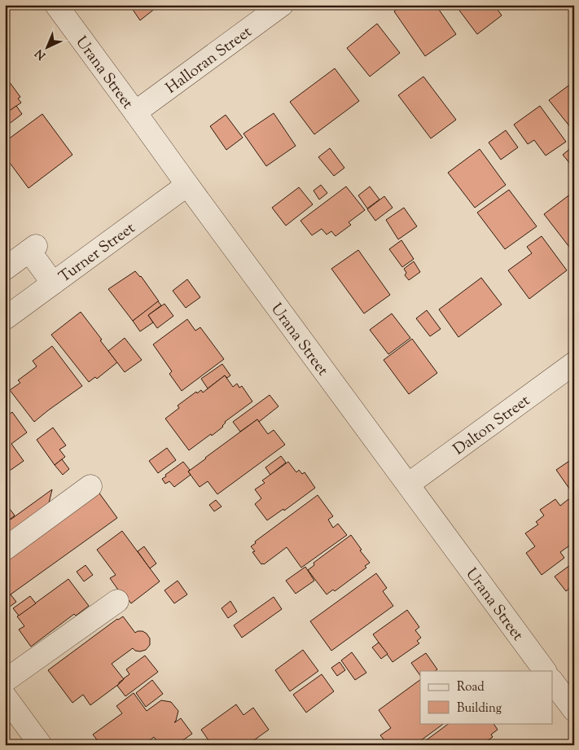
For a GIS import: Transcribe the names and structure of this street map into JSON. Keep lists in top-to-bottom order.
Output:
{
  "streets": {
    "street": [
      "Halloran Street",
      "Urana Street",
      "Turner Street",
      "Dalton Street"
    ]
  },
  "crossings": [
    ["Halloran Street", "Urana Street"],
    ["Urana Street", "Turner Street"],
    ["Urana Street", "Dalton Street"]
  ],
  "legend": ["Road", "Building"],
  "north": "bottom left"
}
